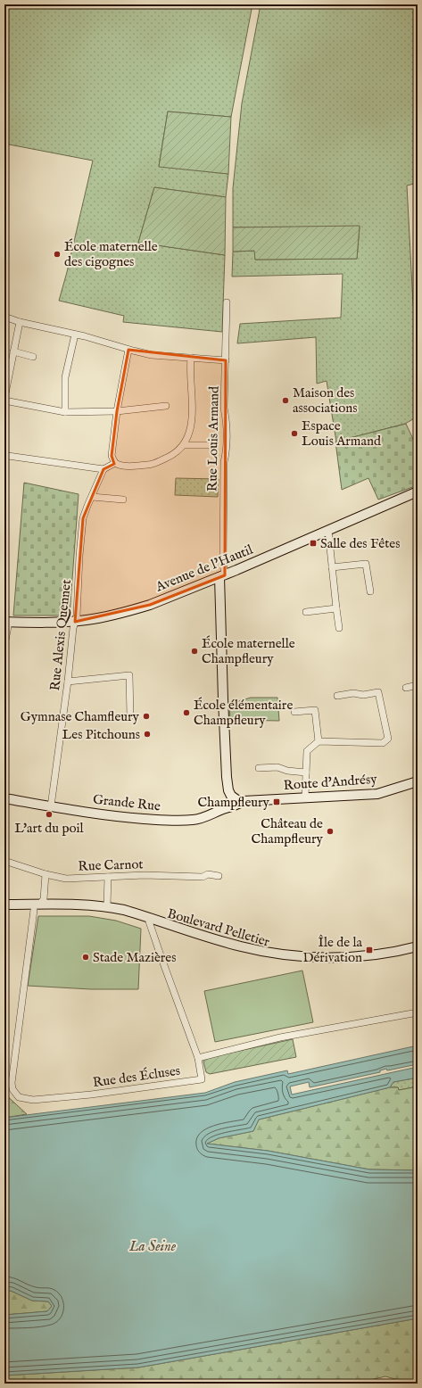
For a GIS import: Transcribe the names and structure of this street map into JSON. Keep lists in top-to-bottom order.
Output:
{
  "streets": {
    "street": [
      "Rue Louis Armand",
      "Avenue de l'Hautil",
      "Rue Alexis Quennet",
      "Route d'Andrésy",
      "Grande Rue",
      "Rue Carnot",
      "Boulevard Pelletier",
      "Rue des Écluses"
    ]
  },
  "crossings": [
    ["Rue Louis Armand", "Avenue de l'Hautil"],
    ["Avenue de l'Hautil", "Rue Alexis Quennet"],
    ["Rue Alexis Quennet", "Grande Rue"],
    ["Route d'Andrésy", "Grande Rue"],
    ["Rue Carnot", "Rue des Écluses"],
    ["Boulevard Pelletier", "Rue des Écluses"]
  ],
  "water": ["La Seine"],
  "places": {
    "other": [
      "École maternelle des cigognes",
      "Maison des associations",
      "Espace Louis Armand",
      "École maternelle Champfleury",
      "École élémentaire Champfleury",
      "Gymnase Chamfleury",
      "Les Pitchouns",
      "L'art du poil",
      "Château de Champfleury",
      "Stade Mazières"
    ],
    "transit": ["Salle des Fêtes", "Champfleury", "Île de la Dérivation"]
  }
}
